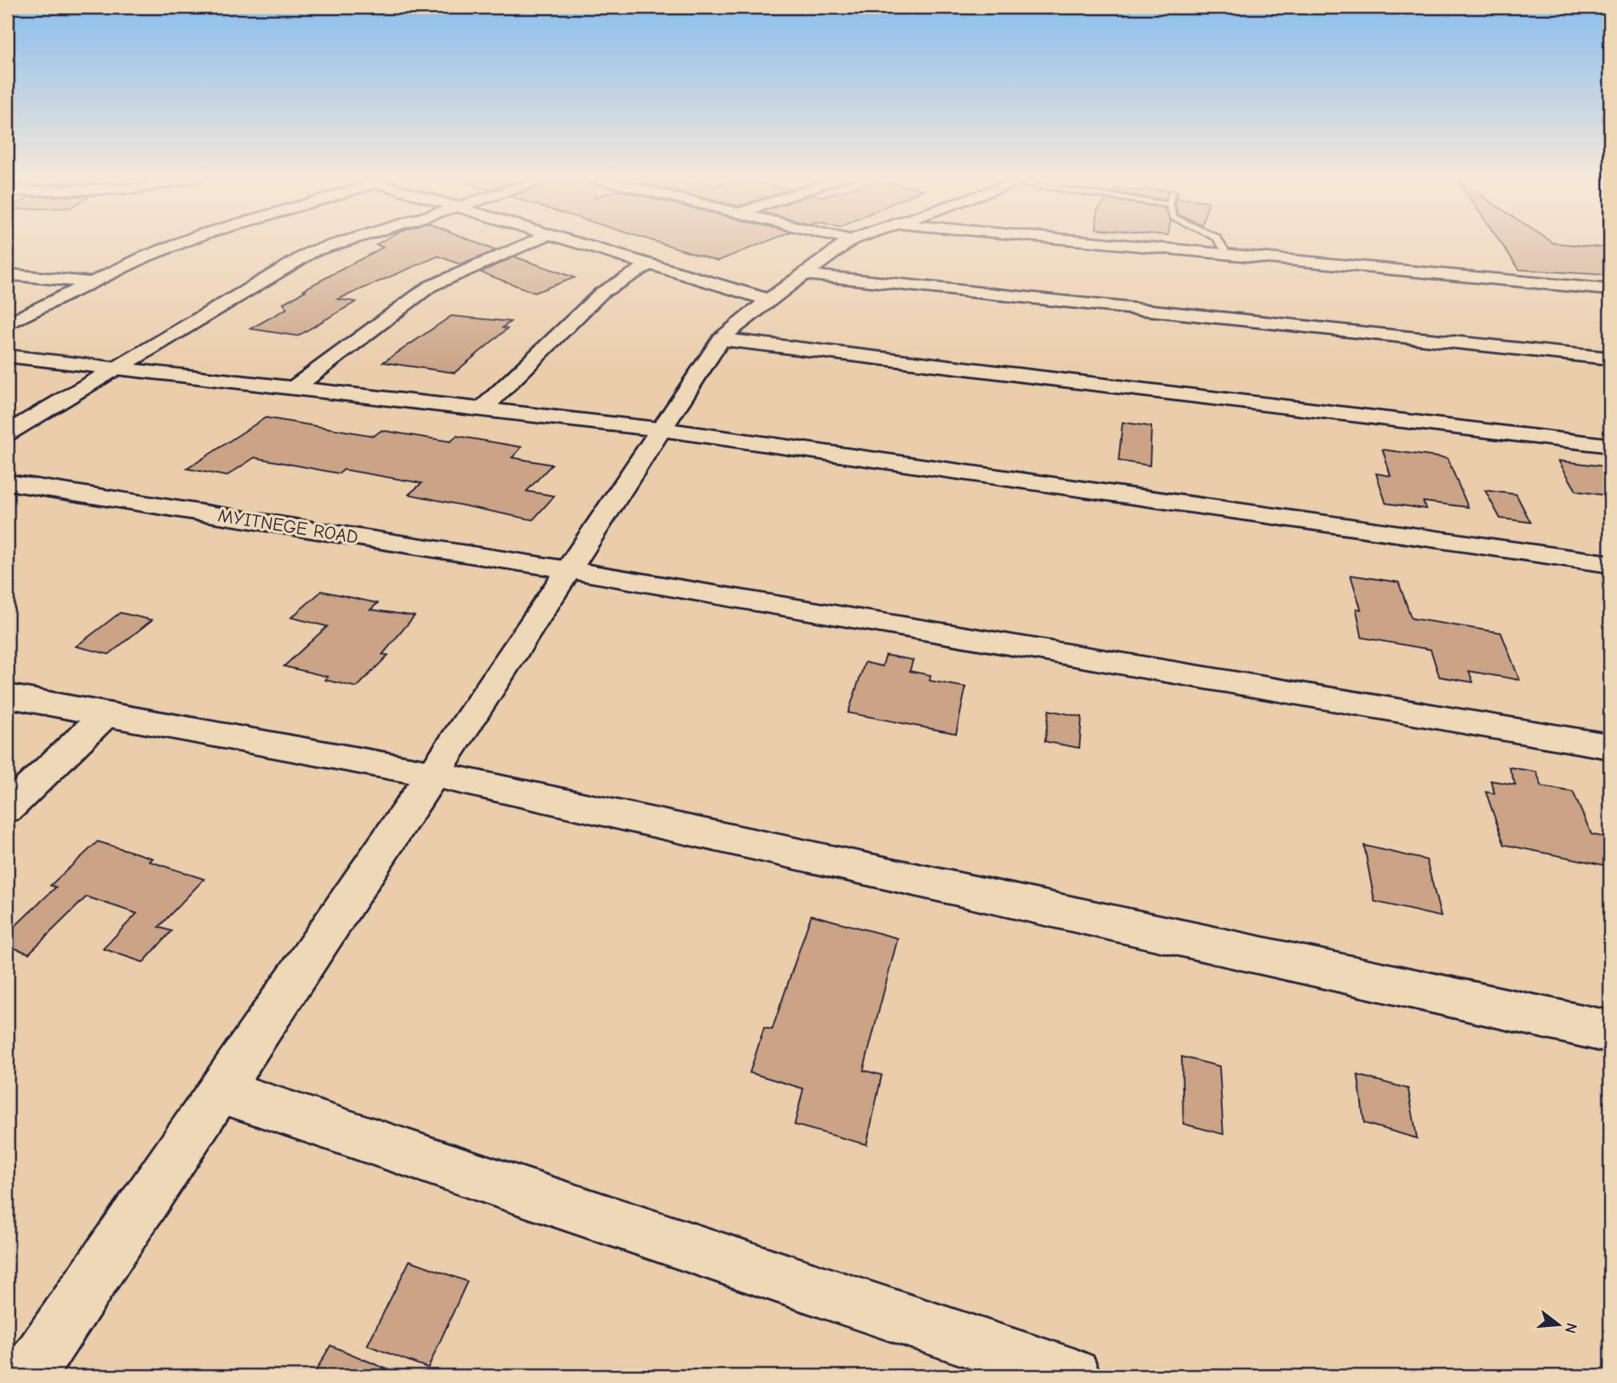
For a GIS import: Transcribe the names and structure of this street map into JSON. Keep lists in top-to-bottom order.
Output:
{
  "streets": {
    "street": ["MYITNEGE ROAD"]
  },
  "north": "right"
}
